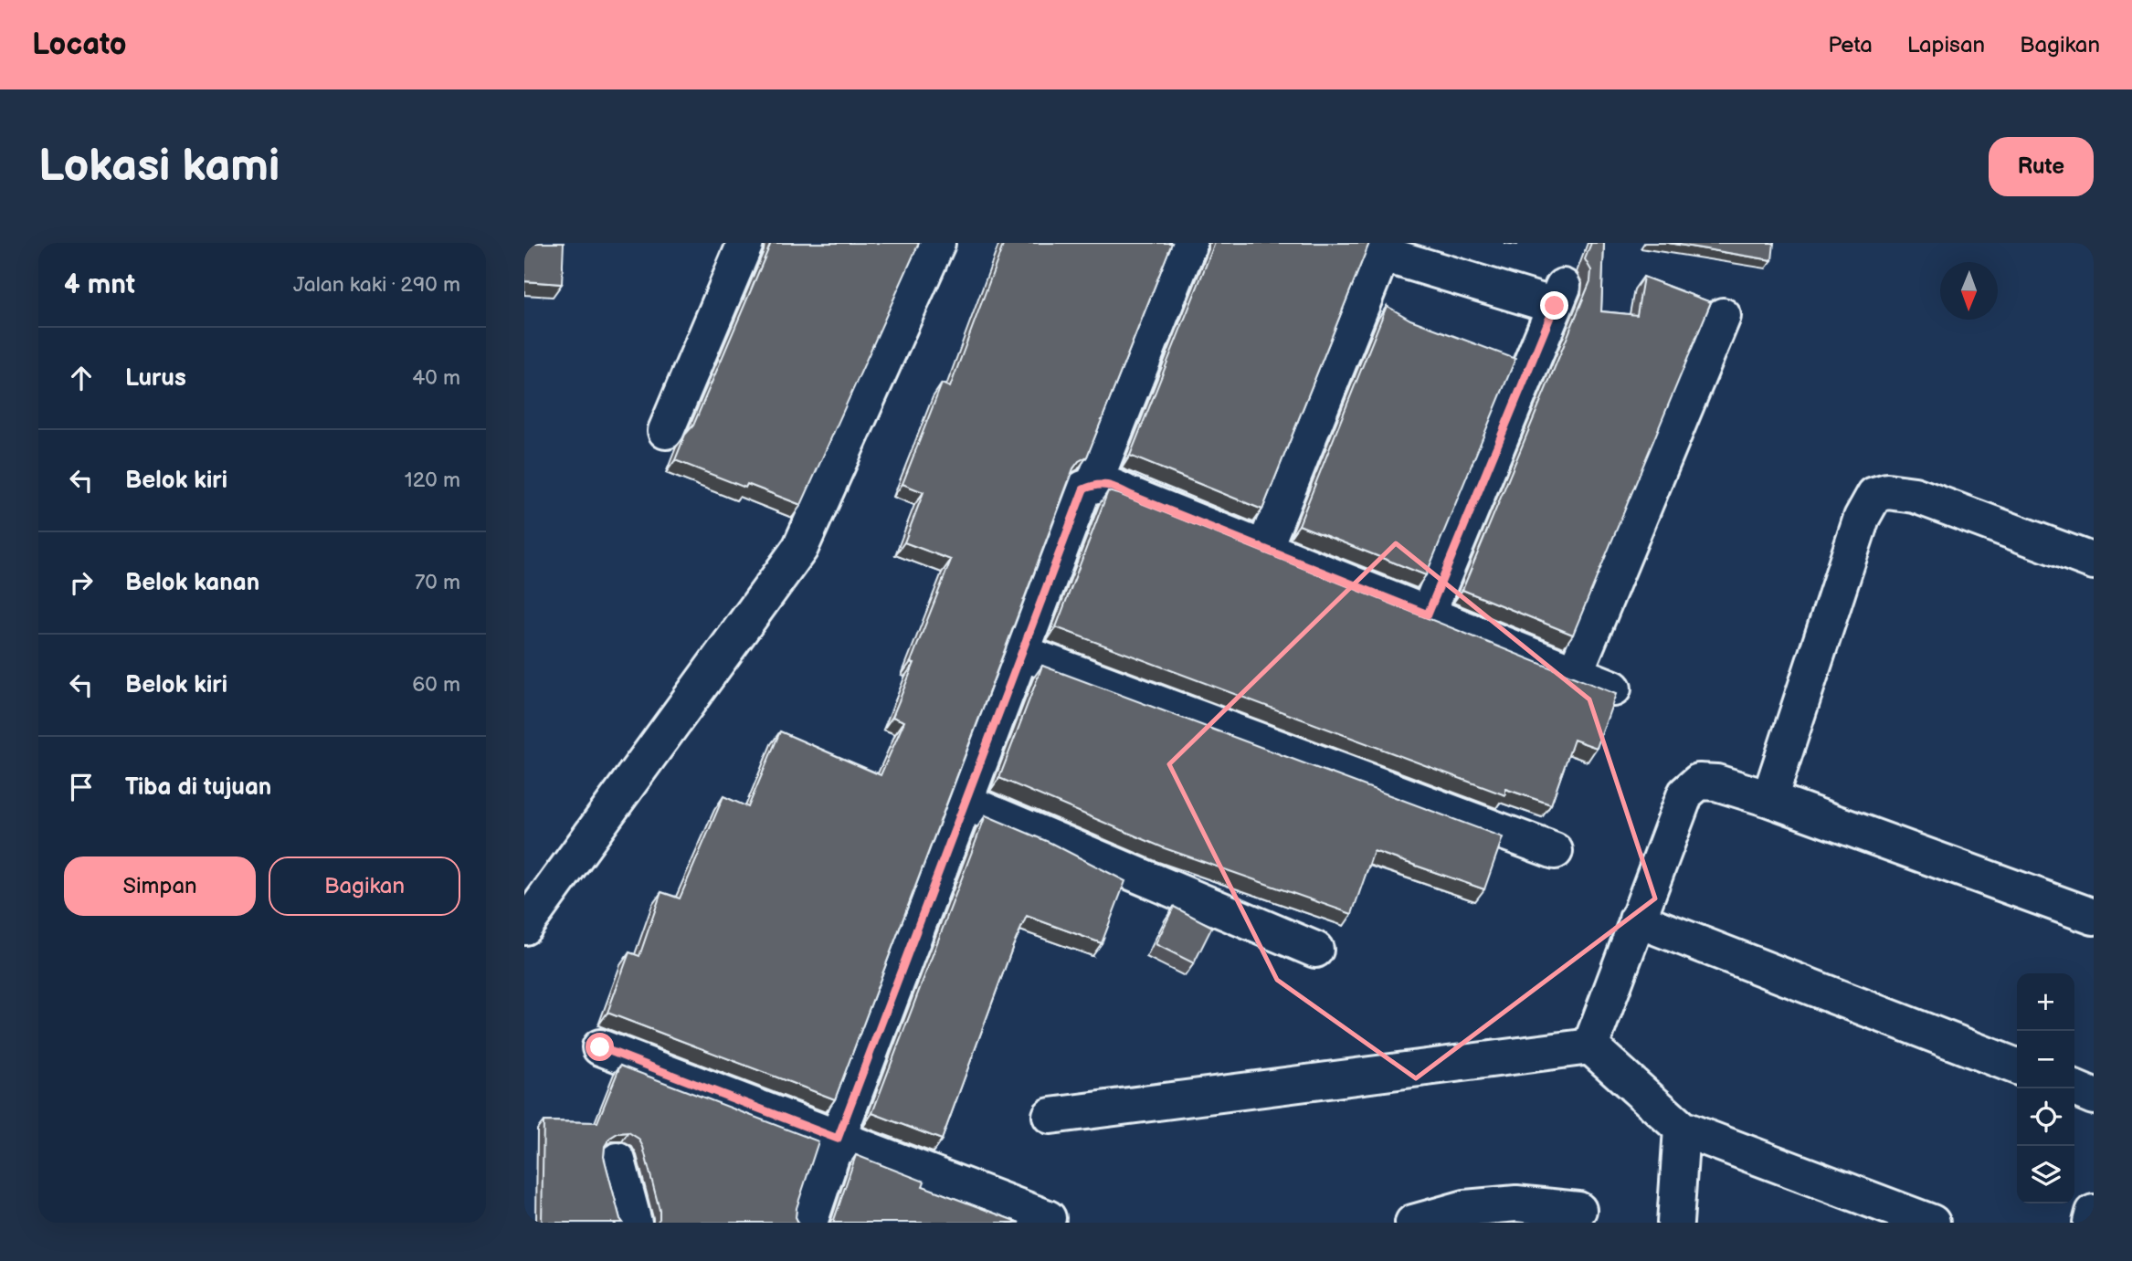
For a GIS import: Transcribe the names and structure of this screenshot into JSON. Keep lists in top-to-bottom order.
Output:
{
  "north": "bottom",
  "page": {
    "header": "Locato",
    "nav": ["Peta", "Lapisan", "Bagikan"],
    "buttons": [
      "Rute",
      ["Simpan", "Bagikan"]
    ],
    "title": "Lokasi kami",
    "heading": ["4 mnt", "Jalan kaki · 290 m"],
    "list": [
      ["Lurus", "40 m"],
      ["Belok kiri", "120 m"],
      ["Belok kanan", "70 m"],
      ["Belok kiri", "60 m"],
      "Tiba di tujuan"
    ],
    "map_buttons": ["+", "−"]
  }
}
